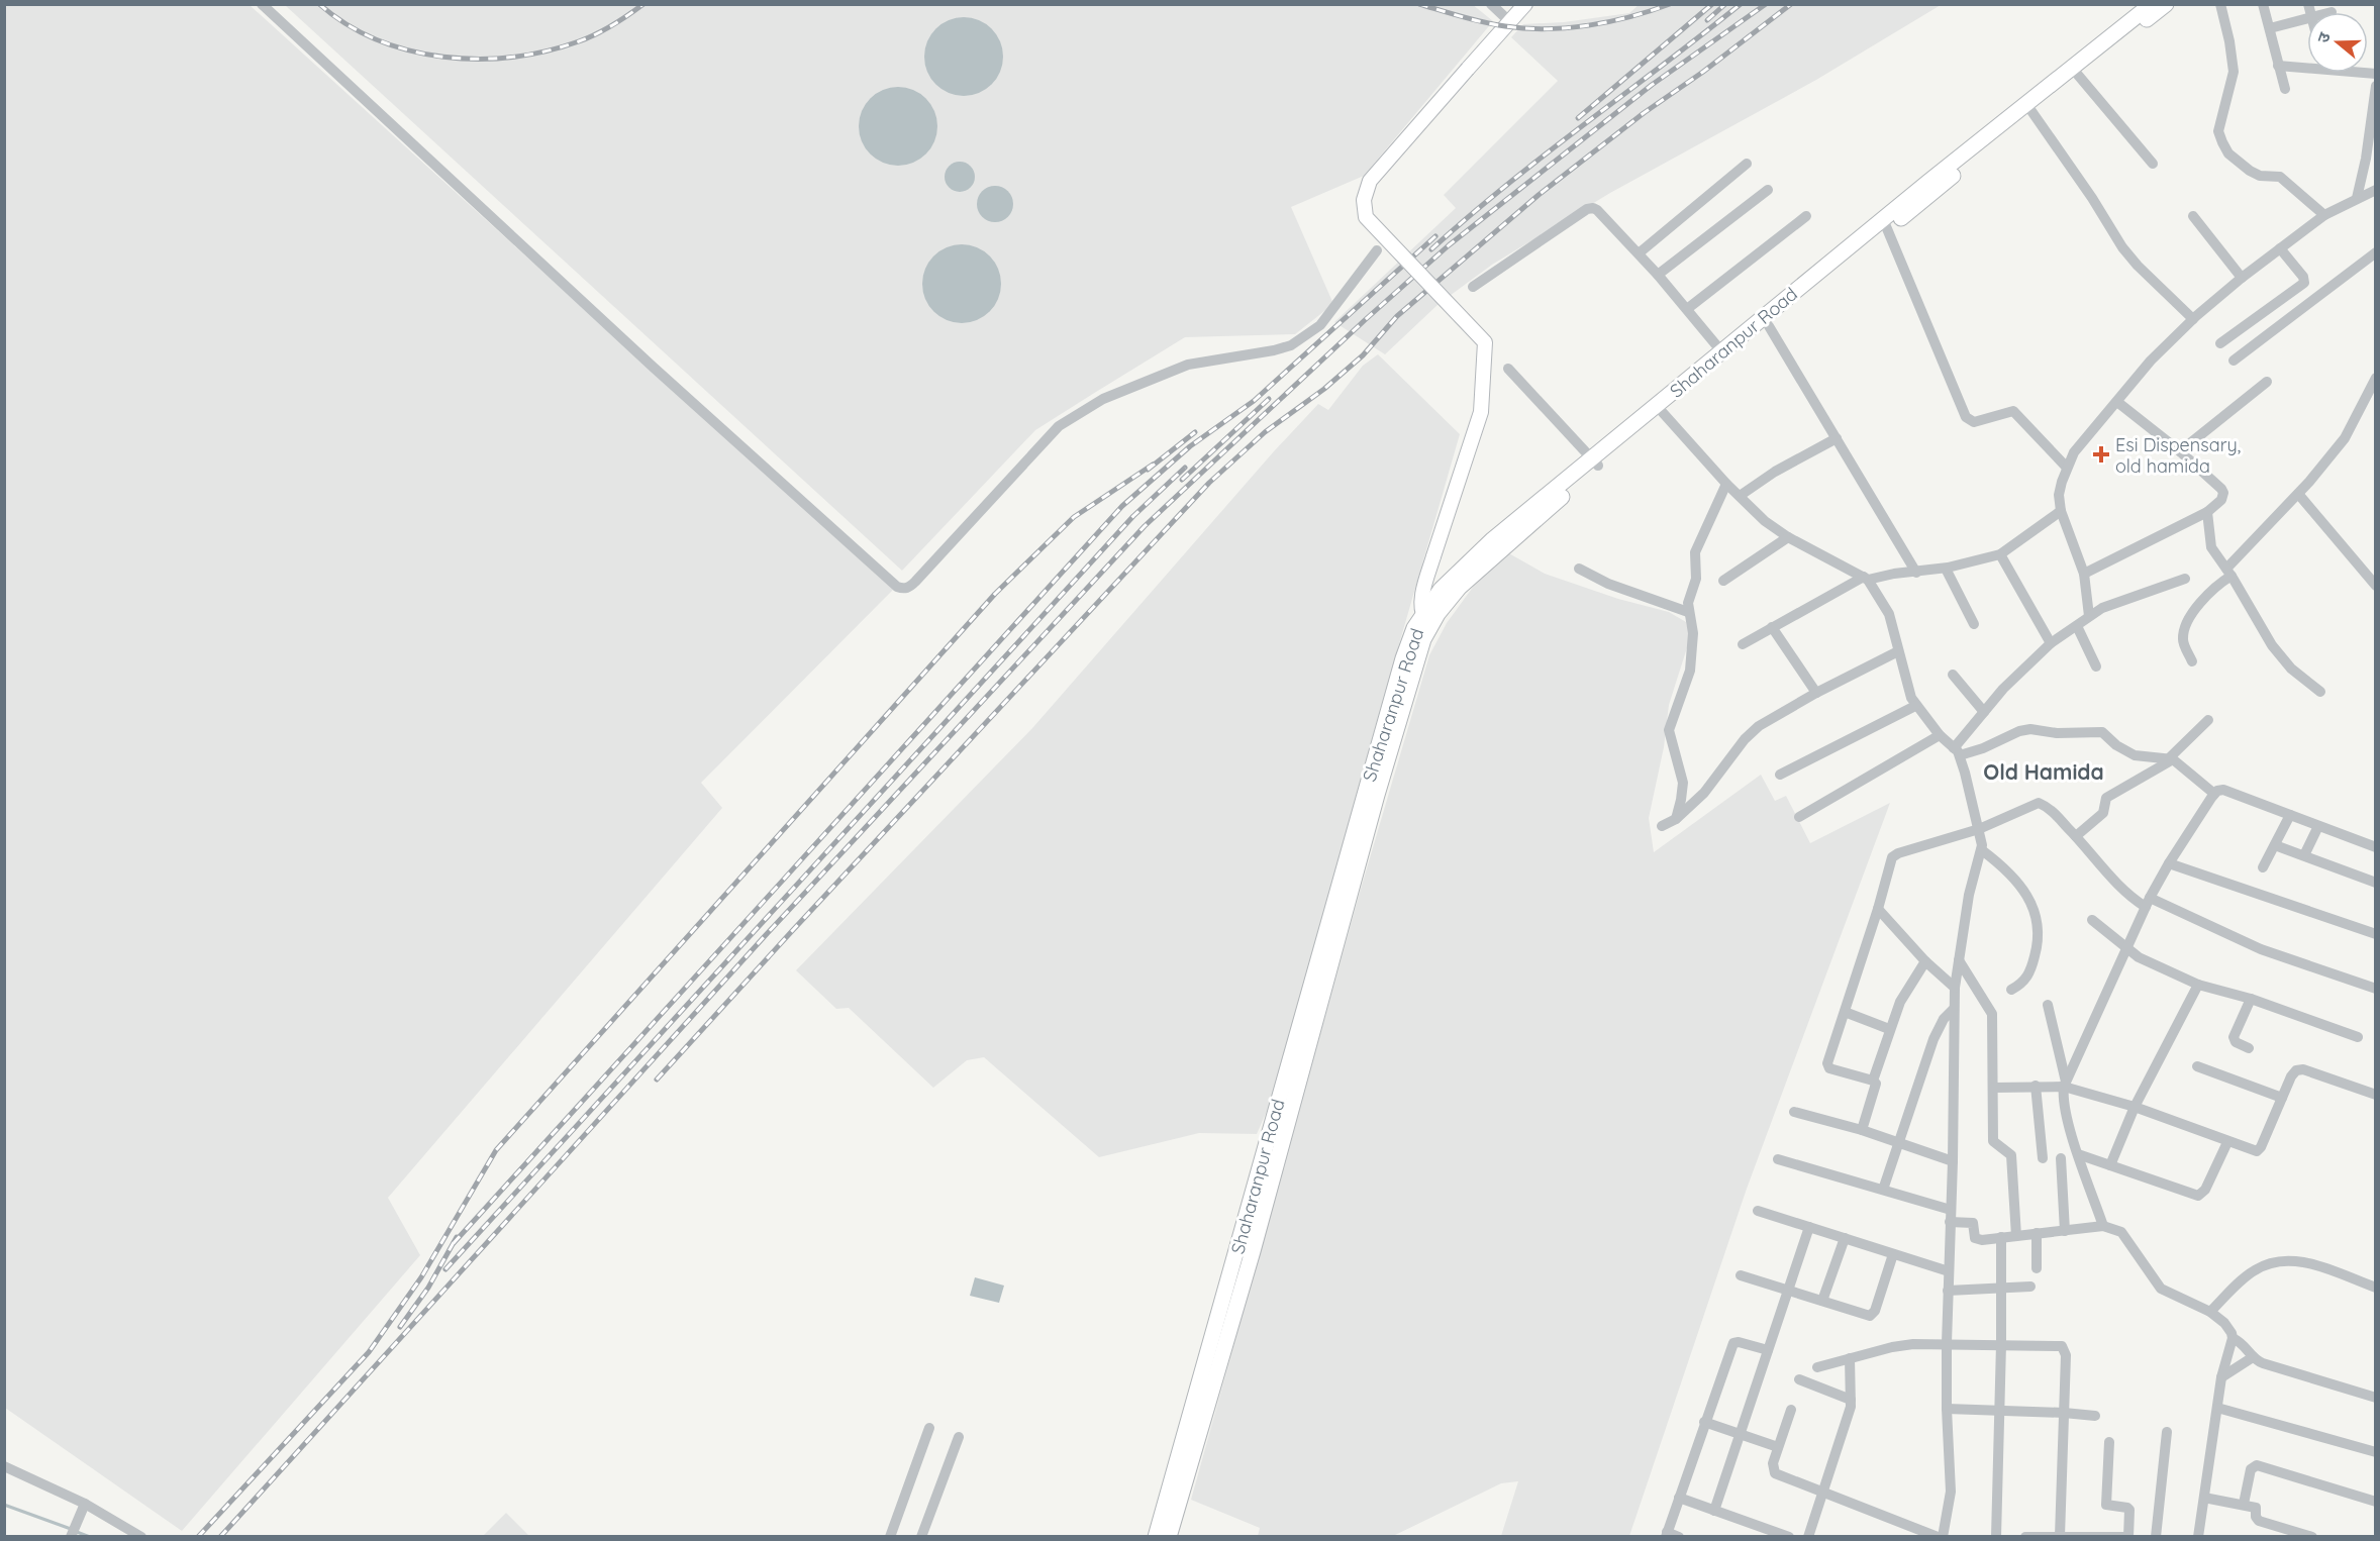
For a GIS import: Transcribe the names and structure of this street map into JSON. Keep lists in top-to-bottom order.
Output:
{
  "streets": {
    "main road": ["Shaharanpur Road"]
  },
  "districts": ["Old Hamida"],
  "places": {
    "health": ["Esi Dispensary, old hamida"]
  },
  "north": "left"
}
